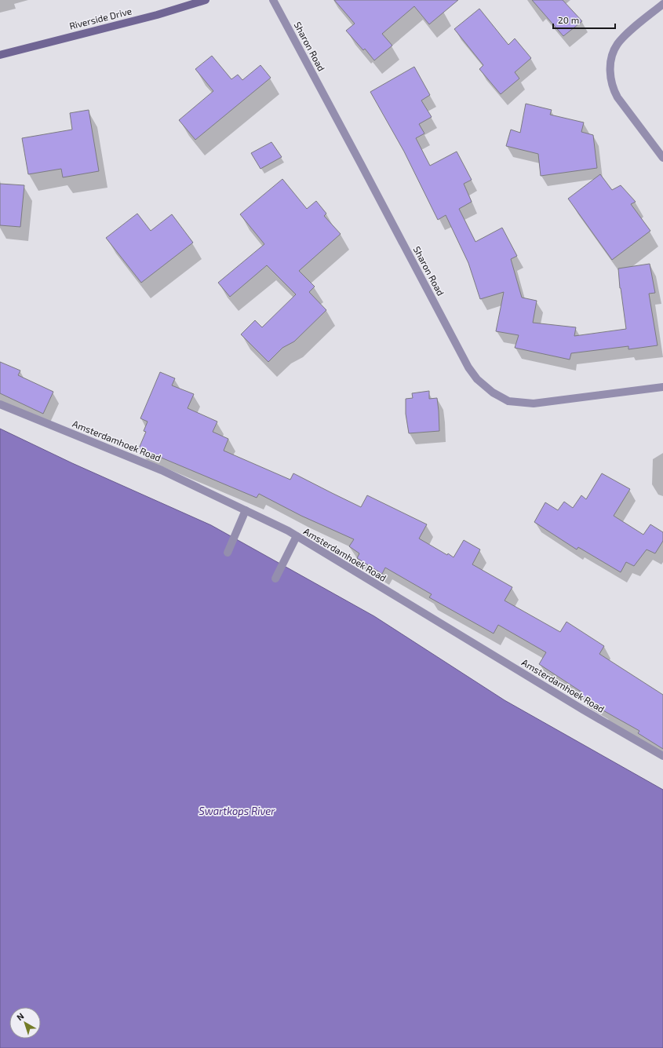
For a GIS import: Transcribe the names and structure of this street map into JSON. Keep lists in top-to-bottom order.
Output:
{
  "streets": {
    "street": ["Riverside Drive", "Sharon Road", "Amsterdamhoek Road"]
  },
  "water": ["Swartkops River"],
  "scale_bar": "20 m",
  "north": "top left"
}
